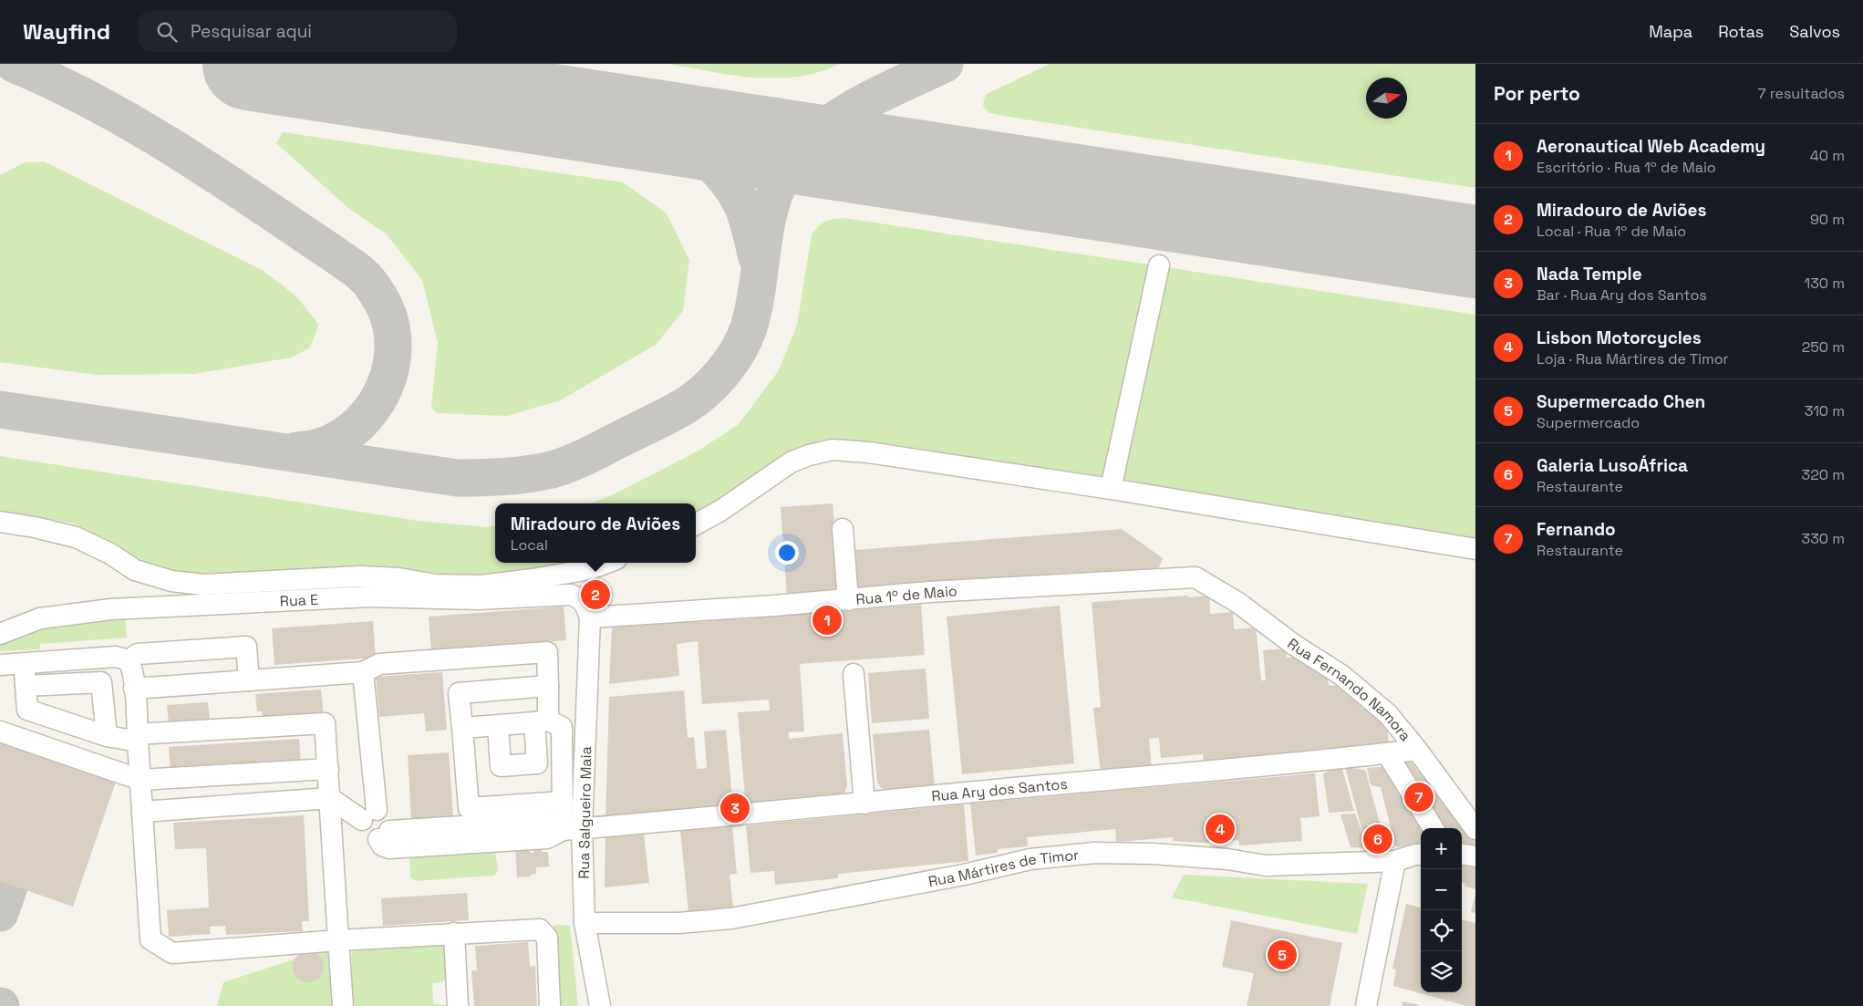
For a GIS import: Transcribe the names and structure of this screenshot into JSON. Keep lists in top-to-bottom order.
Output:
{
  "streets": {
    "street": [
      "Rua 1º de Maio",
      "Rua E",
      "Rua Fernando Namora",
      "Rua Ary dos Santos",
      "Rua Salgueiro Maia",
      "Rua Mártires de Timor"
    ]
  },
  "crossings": [
    ["Rua 1º de Maio", "Rua E"],
    ["Rua 1º de Maio", "Rua Fernando Namora"],
    ["Rua 1º de Maio", "Rua Salgueiro Maia"],
    ["Rua E", "Rua Salgueiro Maia"],
    ["Rua Fernando Namora", "Rua Ary dos Santos"],
    ["Rua Ary dos Santos", "Rua Salgueiro Maia"],
    ["Rua Salgueiro Maia", "Rua Mártires de Timor"]
  ],
  "north": "right",
  "page": {
    "header": "Wayfind",
    "search": "Pesquisar aqui",
    "nav": ["Mapa", "Rotas", "Salvos"],
    "heading": ["Por perto", "7 resultados"],
    "list": [
      {
        "mark": "1",
        "name": "Aeronautical Web Academy",
        "note": "Escritório · Rua 1º de Maio",
        "value": "40 m"
      },
      {
        "mark": "2",
        "name": "Miradouro de Aviões",
        "note": "Local · Rua 1º de Maio",
        "value": "90 m"
      },
      {
        "mark": "3",
        "name": "Nada Temple",
        "note": "Bar · Rua Ary dos Santos",
        "value": "130 m"
      },
      {
        "mark": "4",
        "name": "Lisbon Motorcycles",
        "note": "Loja · Rua Mártires de Timor",
        "value": "250 m"
      },
      {
        "mark": "5",
        "name": "Supermercado Chen",
        "note": "Supermercado",
        "value": "310 m"
      },
      {
        "mark": "6",
        "name": "Galeria LusoÁfrica",
        "note": "Restaurante",
        "value": "320 m"
      },
      {
        "mark": "7",
        "name": "Fernando",
        "note": "Restaurante",
        "value": "330 m"
      }
    ],
    "popup": ["Miradouro de Aviões", "Local"],
    "pins": [
      "2",
      "1",
      "7",
      "3",
      "4",
      "6",
      "5"
    ],
    "map_buttons": ["+", "−"]
  }
}
